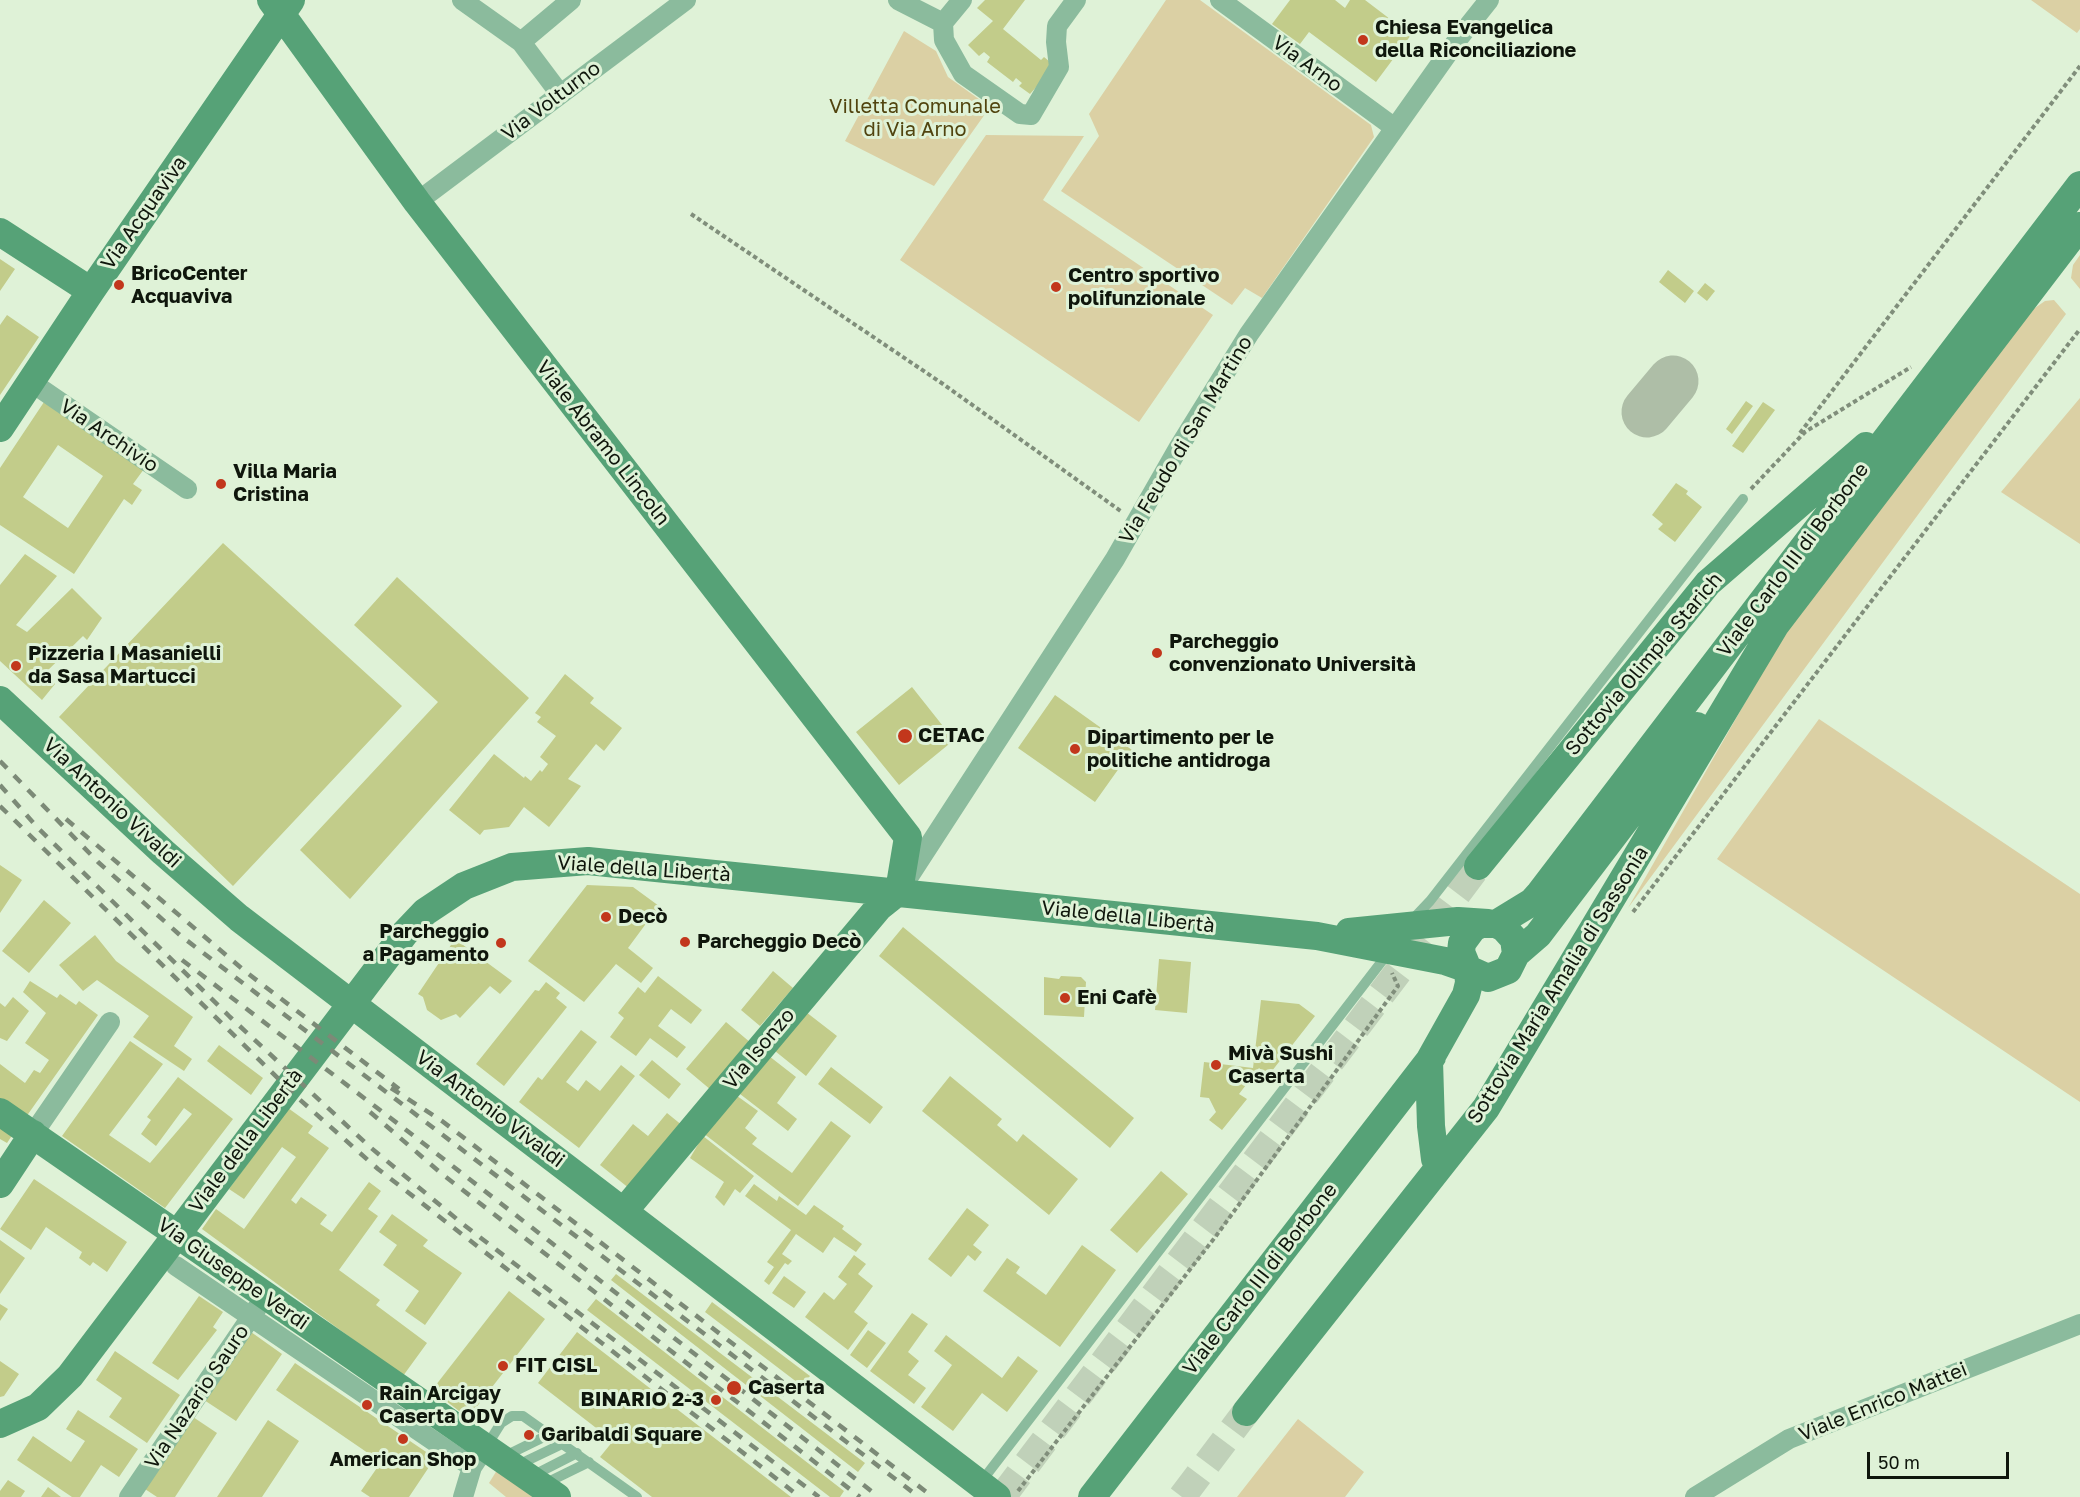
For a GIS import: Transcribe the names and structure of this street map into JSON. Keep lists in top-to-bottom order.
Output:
{
  "streets": {
    "street": [
      "Via Arno",
      "Via Volturno",
      "Via Acquaviva",
      "Via Archivio",
      "Via Feudo di San Martino",
      "Viale Abramo Lincoln",
      "Viale Carlo III di Borbone",
      "Sottovia Olimpia Starich",
      "Via Antonio Vivaldi",
      "Viale della Libertà",
      "Sottovia Maria Amalia di Sassonia",
      "Via Isonzo",
      "Via Giuseppe Verdi",
      "Via Nazario Sauro",
      "Viale Enrico Mattei"
    ]
  },
  "crossings": [
    ["Via Arno", "Via Feudo di San Martino"],
    ["Via Volturno", "Viale Abramo Lincoln"],
    ["Via Acquaviva", "Via Archivio"],
    ["Via Acquaviva", "Viale Abramo Lincoln"],
    ["Via Feudo di San Martino", "Viale Abramo Lincoln"],
    ["Via Feudo di San Martino", "Viale della Libertà"],
    ["Via Feudo di San Martino", "Via Isonzo"],
    ["Viale Abramo Lincoln", "Viale della Libertà"],
    ["Viale Abramo Lincoln", "Via Isonzo"],
    ["Viale Carlo III di Borbone", "Sottovia Olimpia Starich"],
    ["Viale Carlo III di Borbone", "Viale della Libertà"],
    ["Viale Carlo III di Borbone", "Sottovia Maria Amalia di Sassonia"],
    ["Via Antonio Vivaldi", "Via Isonzo"],
    ["Viale della Libertà", "Via Isonzo"],
    ["Via Giuseppe Verdi", "Via Nazario Sauro"]
  ],
  "parks": ["Villetta Comunale di Via Arno"],
  "places": [
    "Chiesa Evangelica della Riconciliazione",
    "BricoCenter Acquaviva",
    "Centro sportivo polifunzionale",
    "Villa Maria Cristina",
    "Parcheggio convenzionato Università",
    "Pizzeria I Masanielli da Sasa Martucci",
    "CETAC",
    "Dipartimento per le politiche antidroga",
    "Decò",
    "Parcheggio Decò",
    "Parcheggio a Pagamento",
    "Eni Cafè",
    "Mivà Sushi Caserta",
    "FIT CISL",
    "Caserta",
    "BINARIO 2-3",
    "Rain Arcigay Caserta ODV",
    "Garibaldi Square",
    "American Shop"
  ],
  "scale_bar": "50 m"
}
